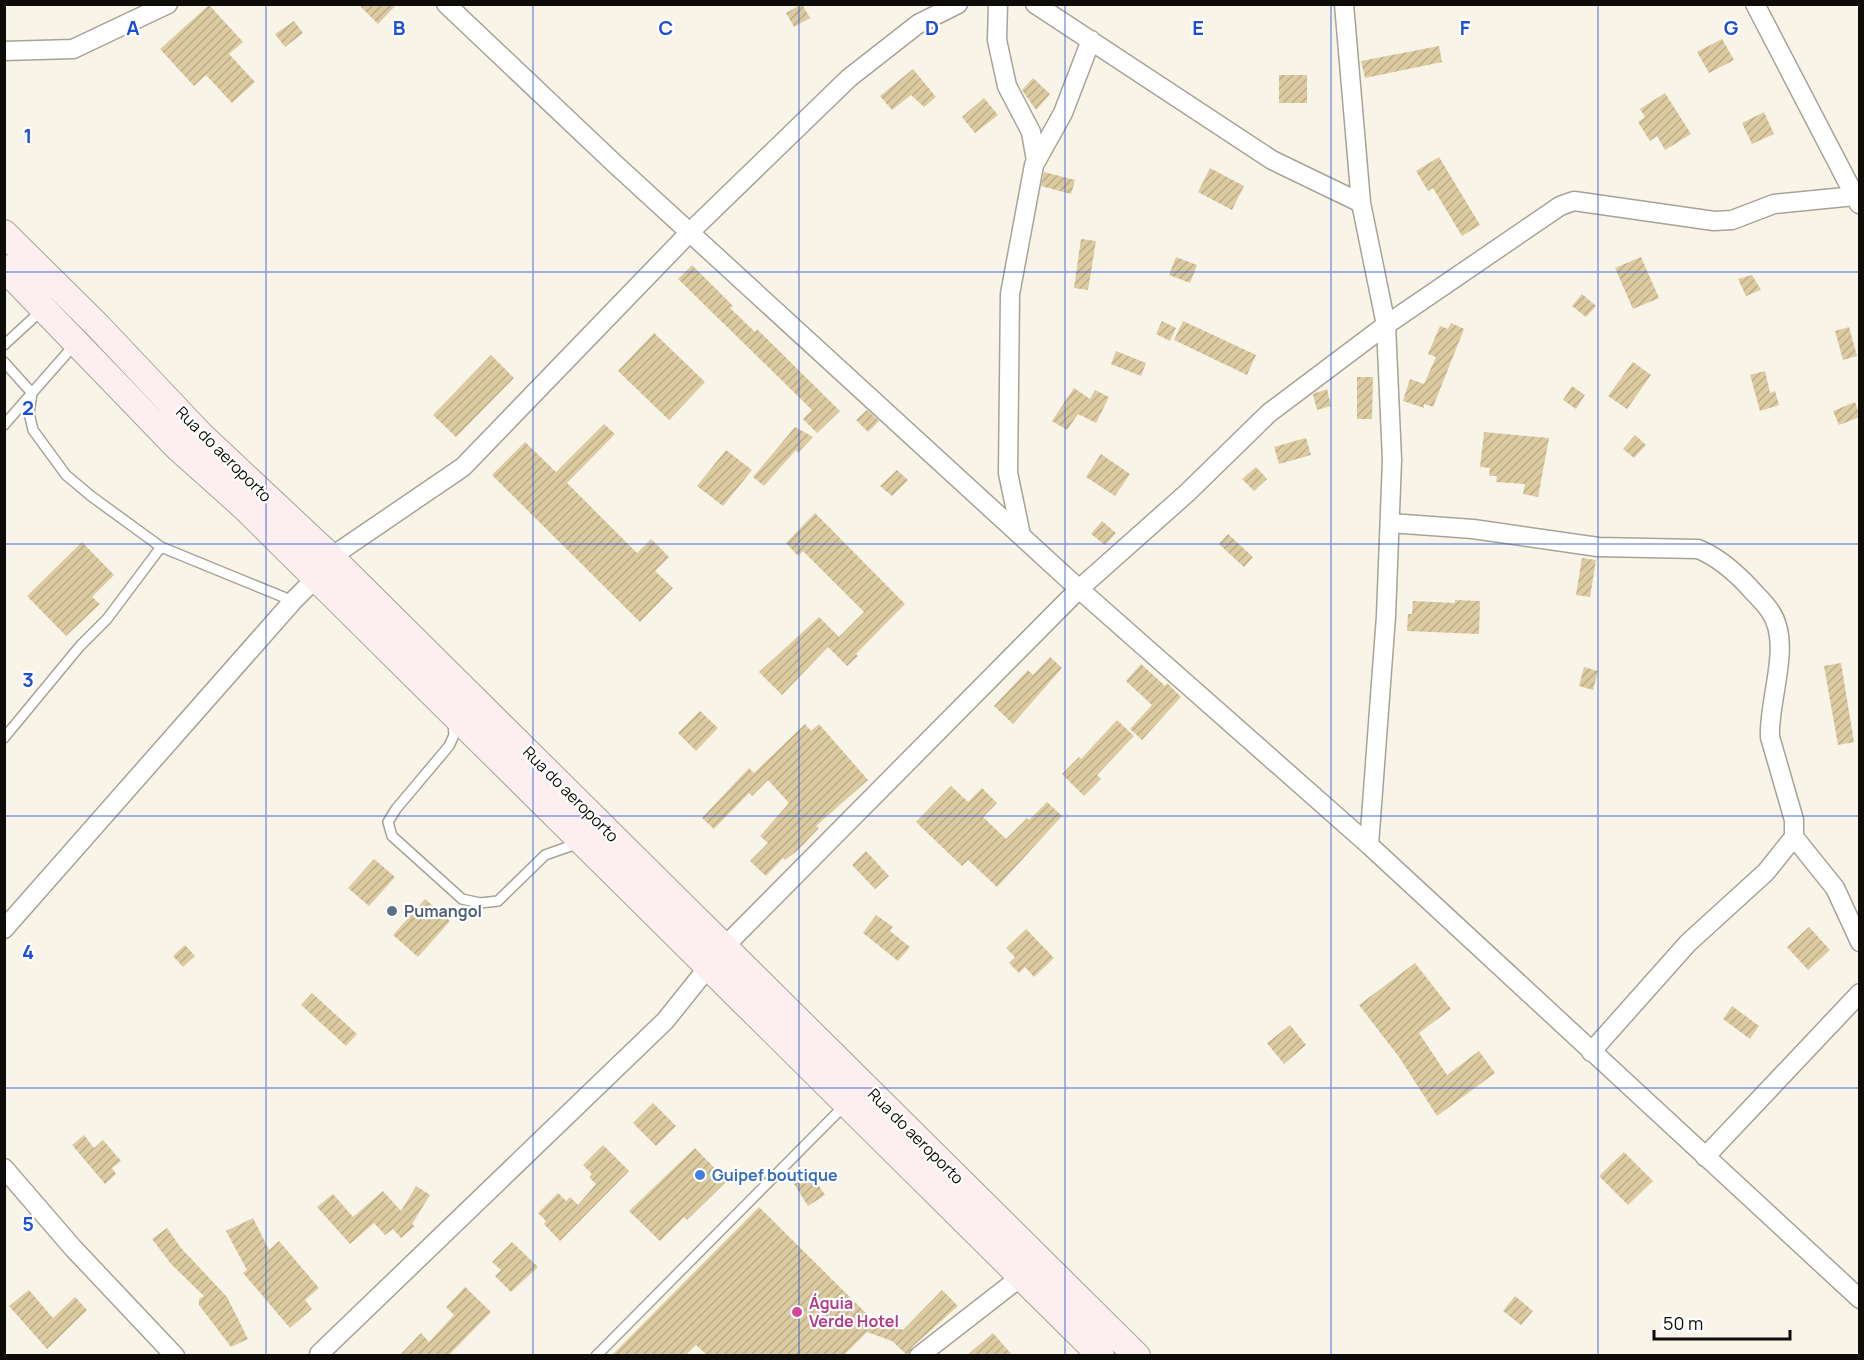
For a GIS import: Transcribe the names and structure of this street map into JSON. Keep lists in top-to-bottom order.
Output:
{
  "streets": {
    "main road": ["Rua do aeroporto"]
  },
  "places": ["Pumangol", "Guipef boutique", "Águia Verde Hotel"],
  "scale_bar": "50 m",
  "grid": {
    "columns": [
      "A",
      "B",
      "C",
      "D",
      "E",
      "F",
      "G"
    ],
    "rows": [
      "1",
      "2",
      "3",
      "4",
      "5"
    ]
  }
}
